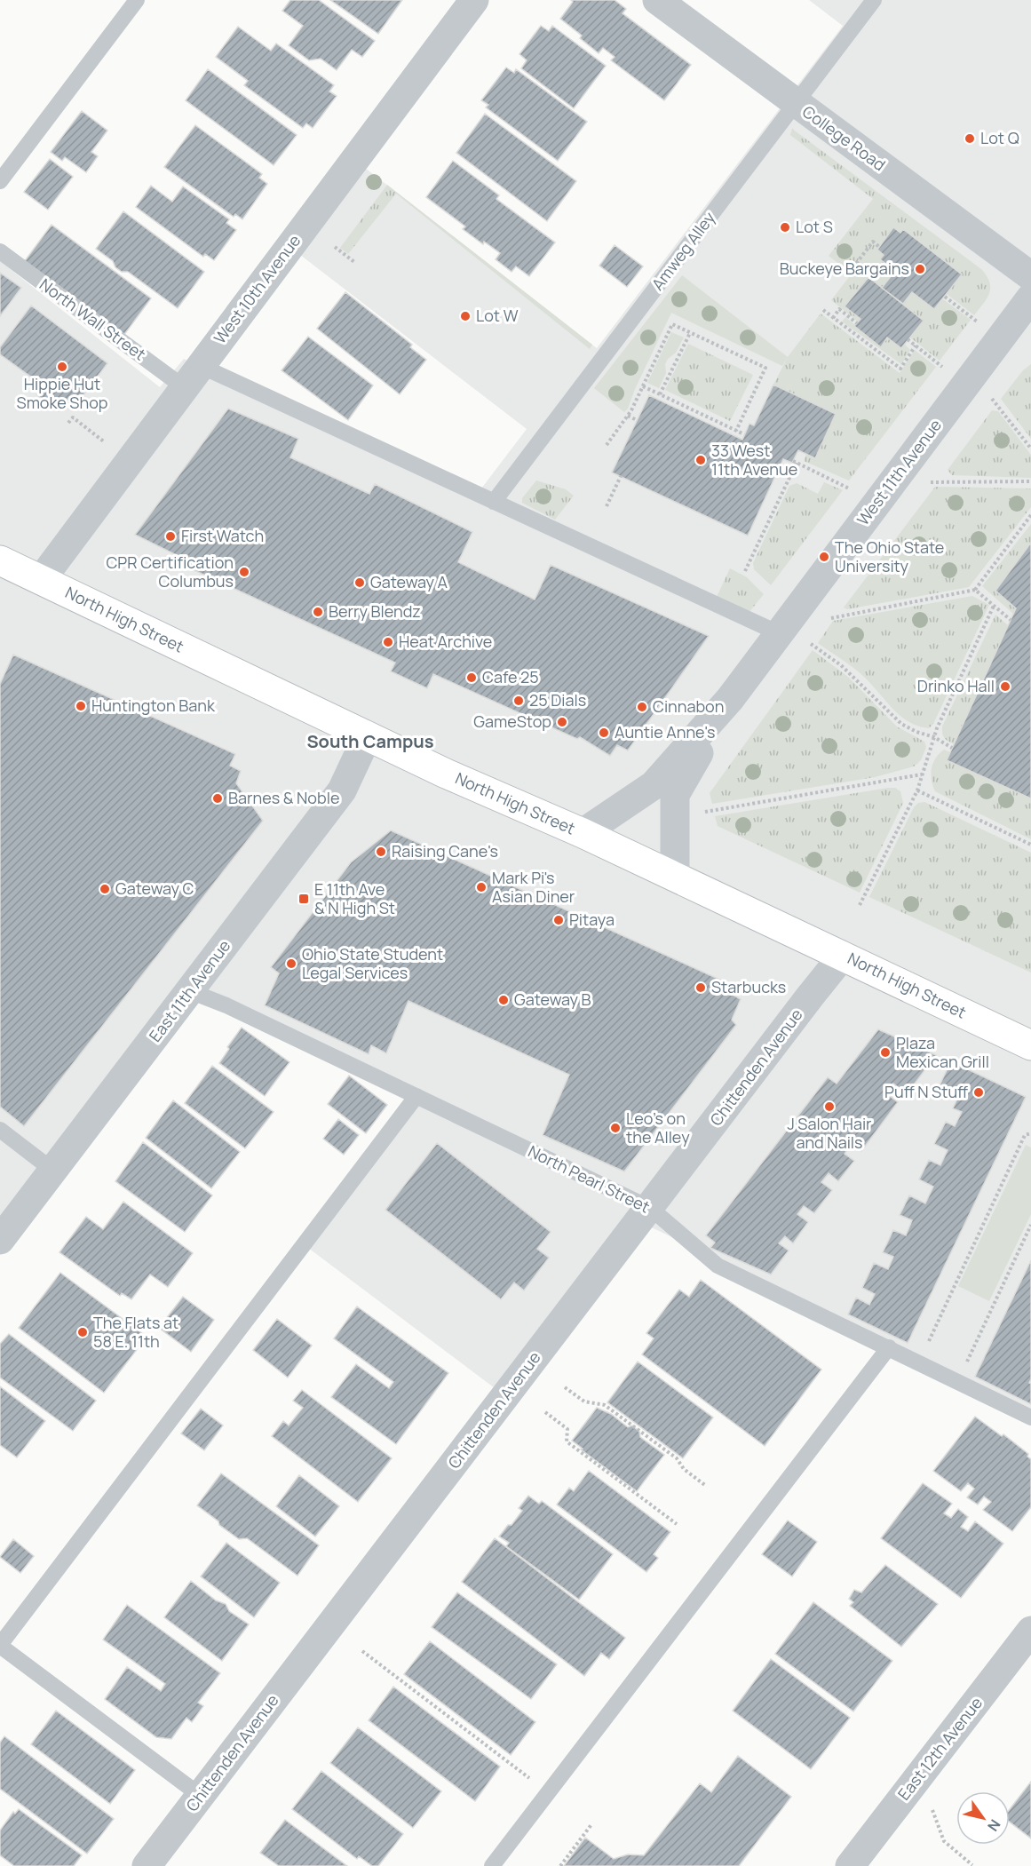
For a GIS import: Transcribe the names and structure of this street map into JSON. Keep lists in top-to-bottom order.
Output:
{
  "streets": {
    "main road": ["North High Street"],
    "street": [
      "College Road",
      "West 10th Avenue",
      "West 11th Avenue",
      "East 11th Avenue",
      "Chittenden Avenue",
      "East 12th Avenue"
    ],
    "lane": ["Amweg Alley", "North Wall Street", "North Pearl Street"]
  },
  "crossings": [
    ["College Road", "Amweg Alley"],
    ["Amweg Alley", "North Wall Street"],
    ["West 10th Avenue", "North Wall Street"],
    ["West 10th Avenue", "North High Street"],
    ["North Wall Street", "West 11th Avenue"],
    ["West 11th Avenue", "North High Street"],
    ["North High Street", "East 11th Avenue"],
    ["North High Street", "Chittenden Avenue"],
    ["East 11th Avenue", "North Pearl Street"],
    ["Chittenden Avenue", "North Pearl Street"]
  ],
  "districts": ["South Campus"],
  "places": {
    "other": [
      "Lot Q",
      "Lot S",
      "Buckeye Bargains",
      "Lot W",
      "Hippie Hut Smoke Shop",
      "33 West 11th Avenue",
      "First Watch",
      "The Ohio State University",
      "CPR Certification Columbus",
      "Gateway A",
      "Berry Blendz",
      "Heat Archive",
      "Cafe 25",
      "Drinko Hall",
      "25 Dials",
      "Huntington Bank",
      "Cinnabon",
      "GameStop",
      "Auntie Anne's",
      "Barnes & Noble",
      "Raising Cane's",
      "Mark Pi's Asian Diner",
      "Gateway C",
      "Pitaya",
      "Ohio State Student Legal Services",
      "Starbucks",
      "Gateway B",
      "Plaza Mexican Grill",
      "Puff N Stuff",
      "J Salon Hair and Nails",
      "Leo's on the Alley",
      "The Flats at 58 E. 11th"
    ],
    "transit": ["E 11th Ave & N High St"]
  },
  "north": "bottom right"
}
